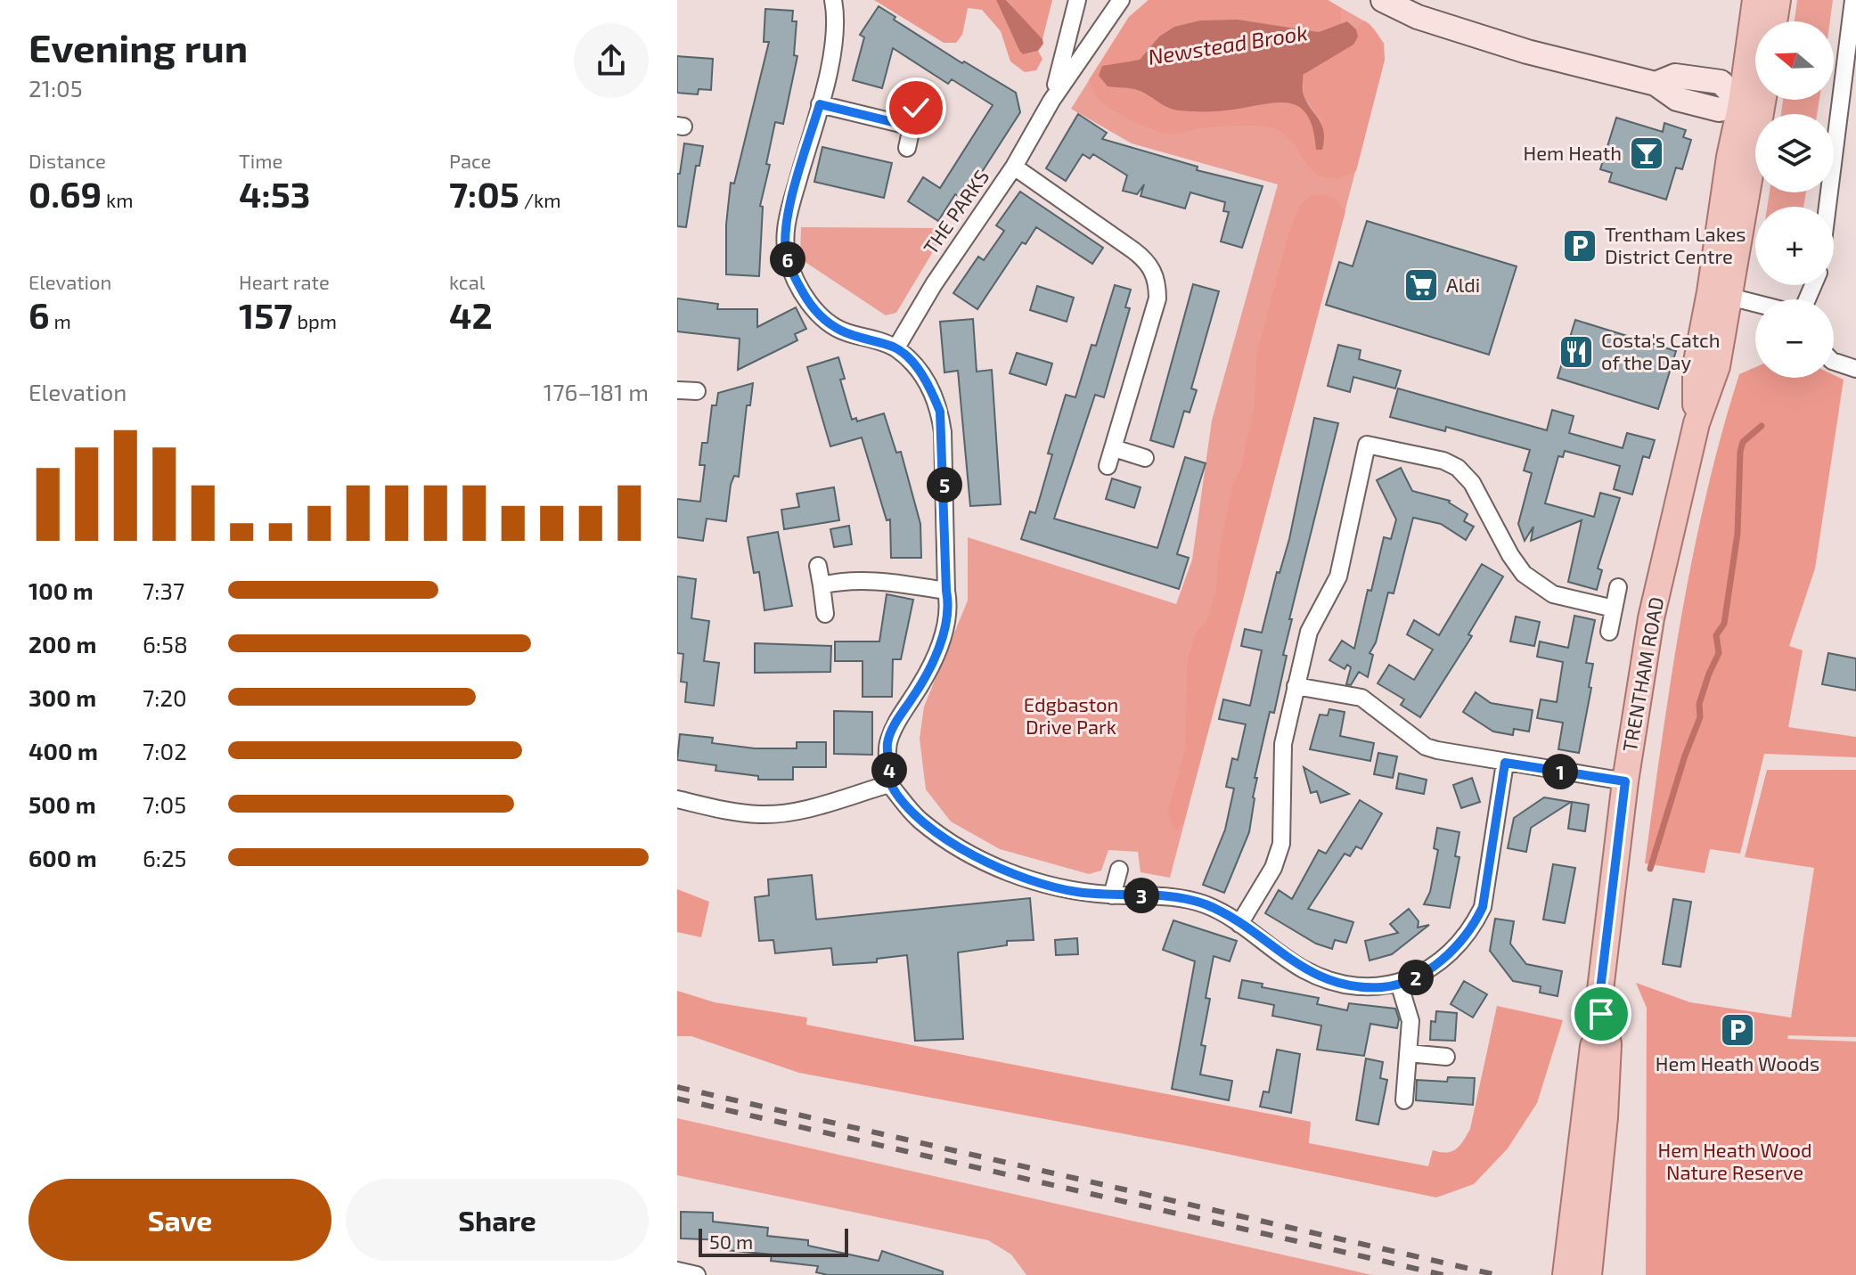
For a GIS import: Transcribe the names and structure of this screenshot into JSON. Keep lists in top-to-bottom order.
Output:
{
  "streets": {
    "main road": ["TRENTHAM ROAD"],
    "street": ["THE PARKS"]
  },
  "water": ["Newstead Brook"],
  "parks": ["Edgbaston Drive Park", "Hem Heath Wood Nature Reserve"],
  "places": {
    "bar": ["Hem Heath"],
    "parking": ["Trentham Lakes District Centre", "Hem Heath Woods"],
    "supermarket": ["Aldi"],
    "restaurant": ["Costa's Catch of the Day"]
  },
  "scale_bar": "50 m",
  "north": "left",
  "page": {
    "heading": ["Evening run", "21:05"],
    "map_buttons": ["+", "−"],
    "stats": [
      ["Distance", "0.69 km"],
      ["Time", "4:53"],
      ["Pace", "7:05 /km"],
      ["Elevation", "6 m"],
      ["Heart rate", "157 bpm"],
      ["kcal", "42"]
    ],
    "pins": [
      "6",
      "5",
      "4",
      "1",
      "3",
      "2"
    ],
    "chart": ["Elevation", "176–181 m"],
    "list": [
      {
        "name": "100 m",
        "note": "7:37"
      },
      {
        "name": "200 m",
        "note": "6:58"
      },
      {
        "name": "300 m",
        "note": "7:20"
      },
      {
        "name": "400 m",
        "note": "7:02"
      },
      {
        "name": "500 m",
        "note": "7:05"
      },
      {
        "name": "600 m",
        "note": "6:25"
      }
    ],
    "buttons": ["Save", "Share"],
    "scale": "50 m"
  }
}
